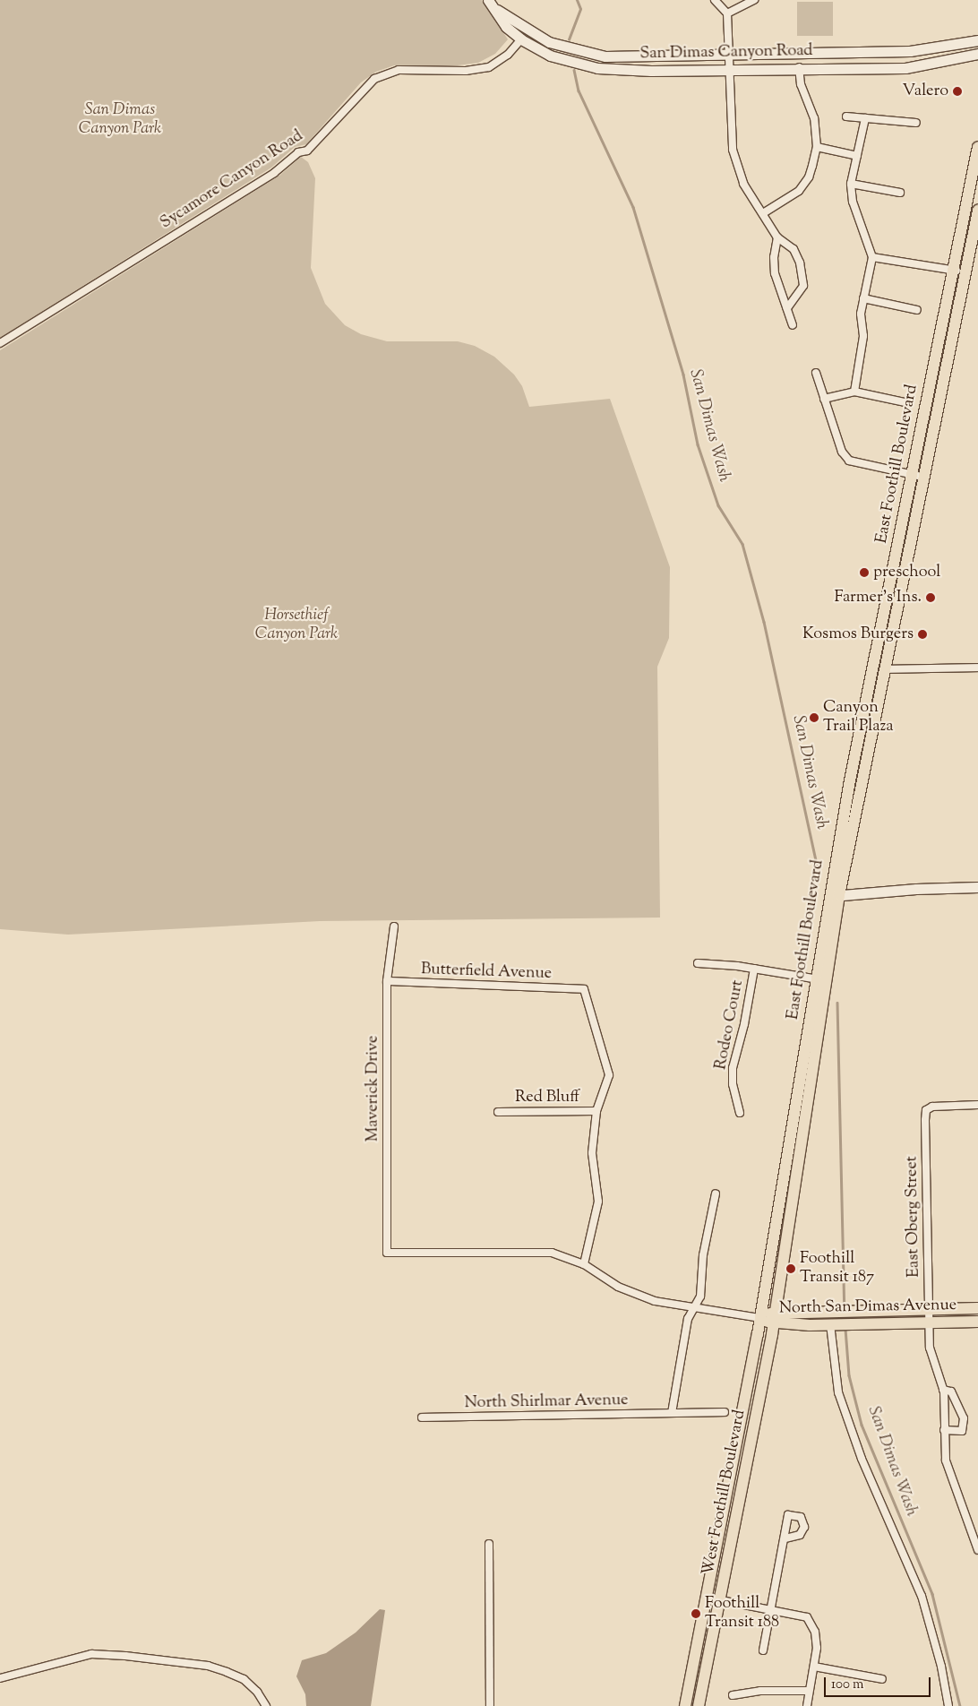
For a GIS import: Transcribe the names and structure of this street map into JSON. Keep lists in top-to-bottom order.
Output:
{
  "streets": {
    "main road": ["East Foothill Boulevard", "North San Dimas Avenue", "West Foothill Boulevard"],
    "street": [
      "San Dimas Canyon Road",
      "Sycamore Canyon Road",
      "Butterfield Avenue",
      "Rodeo Court",
      "Maverick Drive",
      "Red Bluff",
      "East Oberg Street",
      "North Shirlmar Avenue"
    ]
  },
  "crossings": [
    ["San Dimas Canyon Road", "Sycamore Canyon Road"],
    ["East Foothill Boulevard", "North San Dimas Avenue"],
    ["East Foothill Boulevard", "West Foothill Boulevard"],
    ["Butterfield Avenue", "Maverick Drive"],
    ["Butterfield Avenue", "Red Bluff"],
    ["Maverick Drive", "North San Dimas Avenue"],
    ["East Oberg Street", "North San Dimas Avenue"],
    ["North San Dimas Avenue", "West Foothill Boulevard"]
  ],
  "water": ["San Dimas Wash"],
  "parks": ["San Dimas Canyon Park", "Horsethief Canyon Park"],
  "places": [
    "Valero",
    "preschool",
    "Farmer's Ins.",
    "Kosmos Burgers",
    "Canyon Trail Plaza",
    "Foothill Transit 187",
    "Foothill Transit 188"
  ],
  "scale_bar": "100 m"
}
